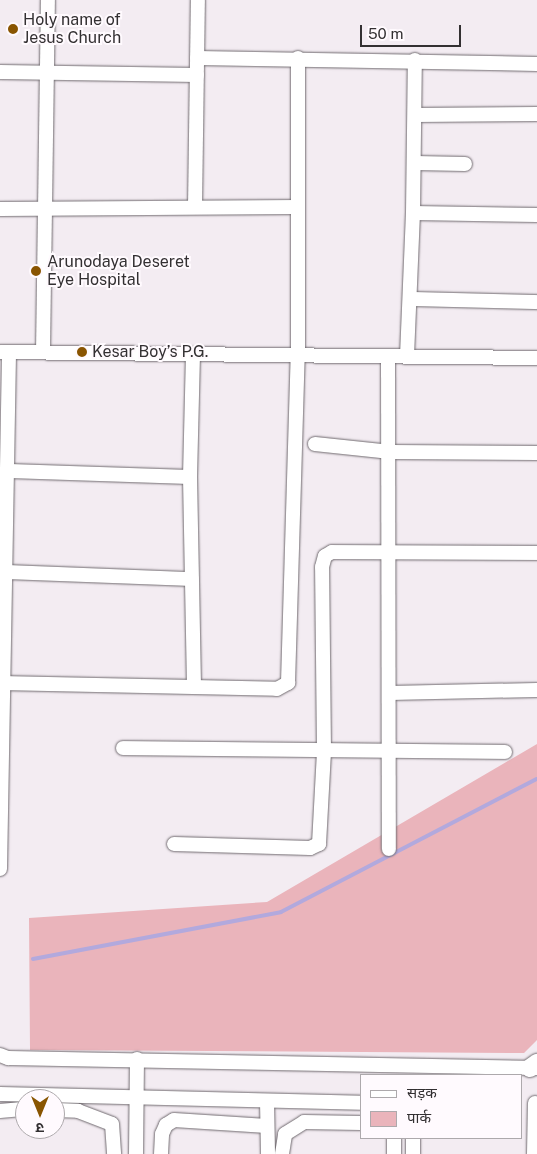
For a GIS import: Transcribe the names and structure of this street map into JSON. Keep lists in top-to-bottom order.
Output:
{
  "places": ["Holy name of Jesus Church", "Arunodaya Deseret Eye Hospital", "Kesar Boy’s P.G."],
  "legend": ["सड़क", "पार्क"],
  "scale_bar": "50 m",
  "north": "bottom"
}
